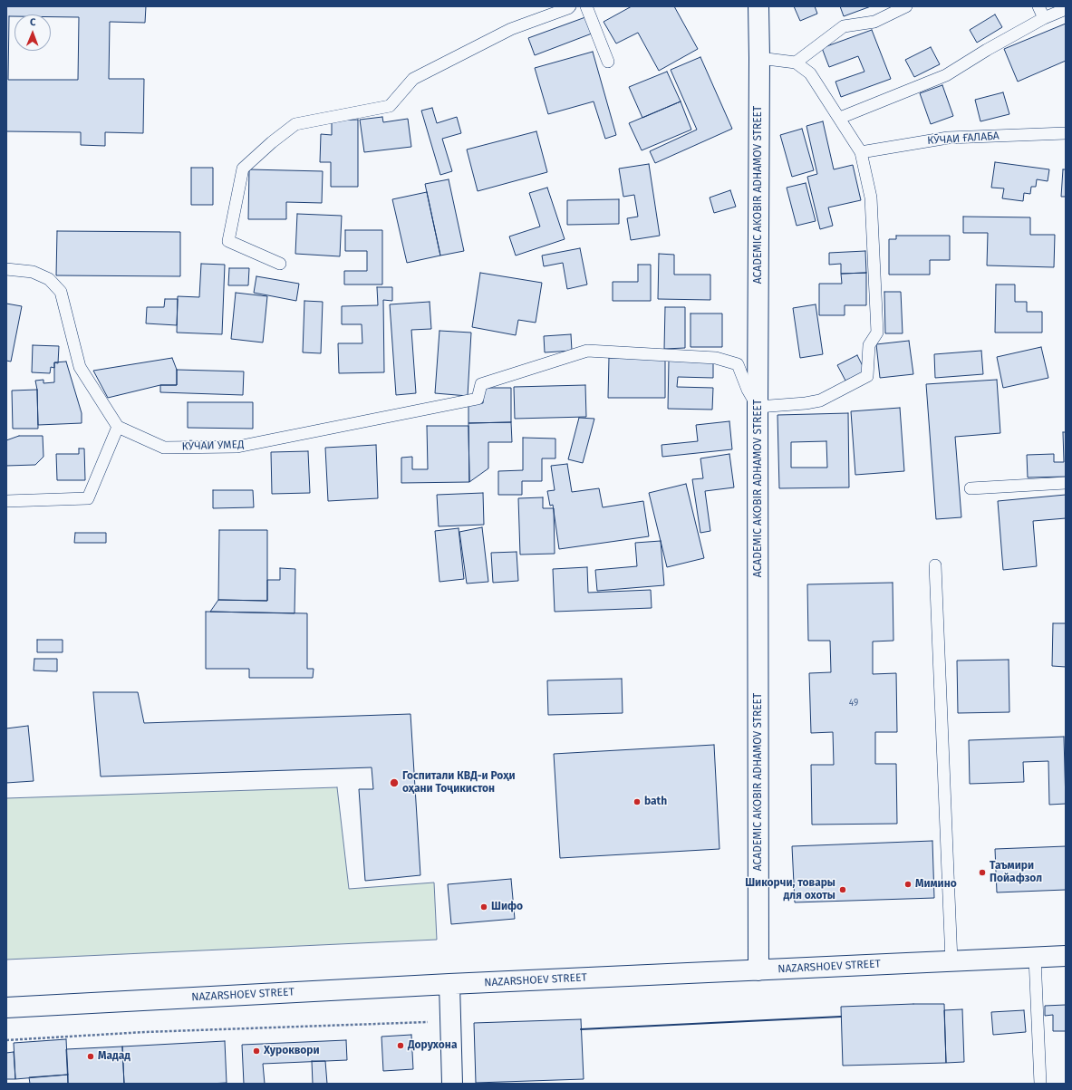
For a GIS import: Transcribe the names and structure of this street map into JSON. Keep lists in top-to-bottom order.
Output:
{
  "streets": {
    "street": ["ACADEMIC AKOBIR ADHAMOV STREET", "NAZARSHOEV STREET"],
    "lane": ["КӮЧАИ ҒАЛАБА", "КӮЧАИ УМЕД"]
  },
  "crossings": [
    ["ACADEMIC AKOBIR ADHAMOV STREET", "КӮЧАИ УМЕД"],
    ["ACADEMIC AKOBIR ADHAMOV STREET", "NAZARSHOEV STREET"]
  ],
  "places": [
    "Госпитали КВД-и Роҳи оҳани Тоҷикистон",
    "bath",
    "Таъмири Пойафзол",
    "Мимино",
    "Шикорчи, товары для охоты",
    "Шифо",
    "Дорухона",
    "Хуроквори",
    "Мадад"
  ],
  "house_numbers": ["49"],
  "north": "top"
}
